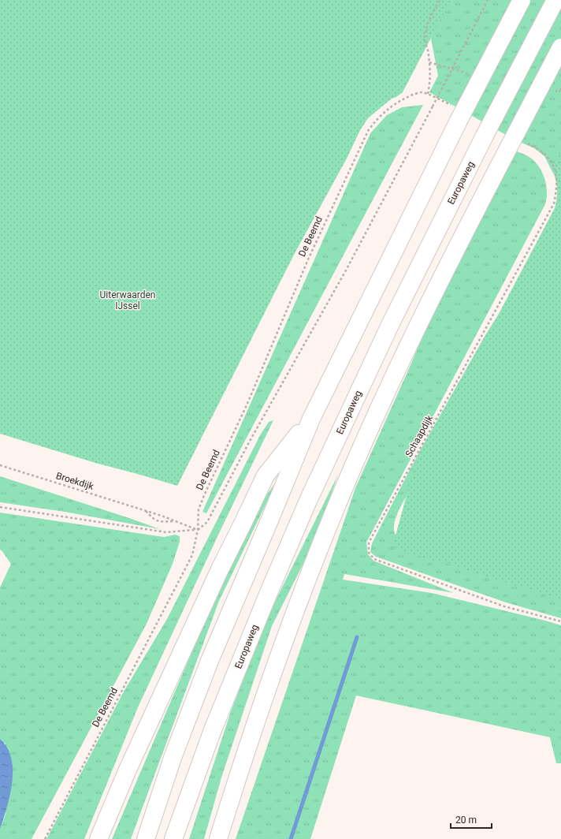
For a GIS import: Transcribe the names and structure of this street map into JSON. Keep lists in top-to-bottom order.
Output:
{
  "streets": {
    "highway": ["Europaweg"],
    "path": ["De Beemd", "Schaapdijk", "Broekdijk"]
  },
  "crossings": [
    ["De Beemd", "Broekdijk"]
  ],
  "parks": ["Uiterwaarden IJssel"],
  "scale_bar": "20 m"
}
